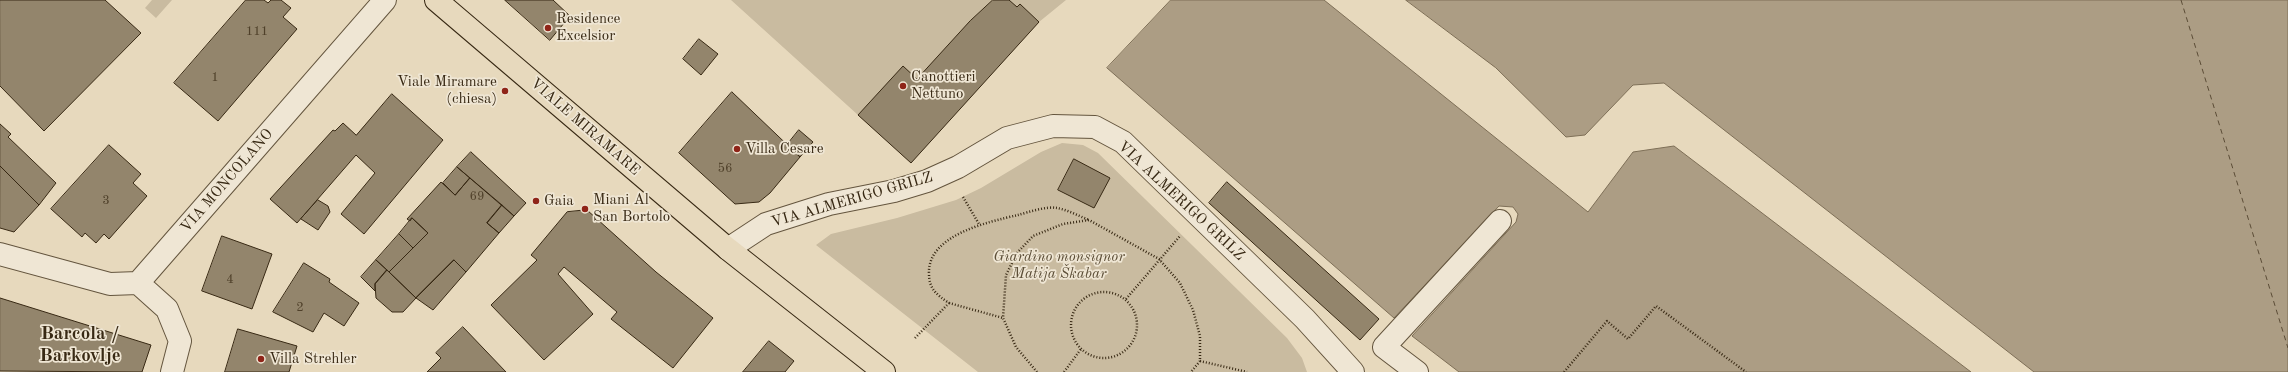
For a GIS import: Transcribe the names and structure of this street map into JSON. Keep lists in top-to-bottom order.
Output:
{
  "streets": {
    "main road": ["VIALE MIRAMARE"],
    "street": ["VIA MONCOLANO", "VIA ALMERIGO GRILZ"]
  },
  "crossings": [
    ["VIALE MIRAMARE", "VIA ALMERIGO GRILZ"]
  ],
  "districts": ["Barcola / Barkovlje"],
  "parks": ["Giardino monsignor Matija Škabar"],
  "places": [
    "Residence Excelsior",
    "Canottieri Nettuno",
    "Viale Miramare (chiesa)",
    "Villa Cesare",
    "Gaia",
    "Miani Al San Bortolo",
    "Villa Strehler"
  ],
  "house_numbers": [
    "111",
    "1",
    "56",
    "69",
    "3",
    "4",
    "2"
  ]
}
